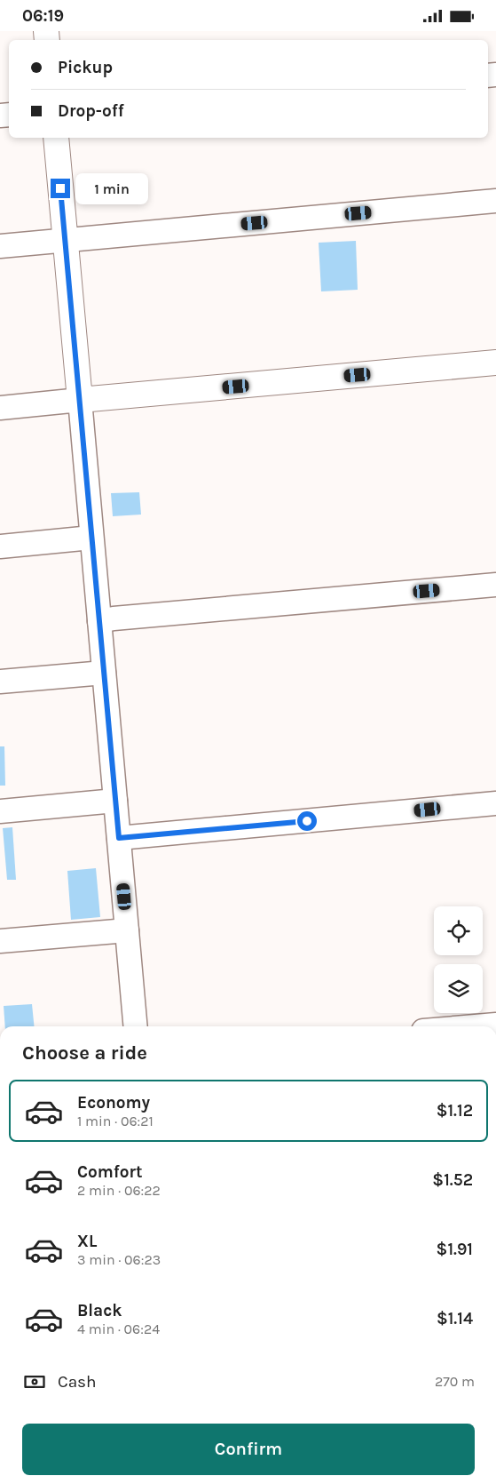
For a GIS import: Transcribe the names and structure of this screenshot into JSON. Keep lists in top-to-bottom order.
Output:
{
  "page": {
    "status": "06:19",
    "banner": ["Pickup", "Drop-off"],
    "bubble": "1 min",
    "heading": "Choose a ride",
    "list": [
      {
        "name": "Economy",
        "note": "1 min · 06:21",
        "value": "$1.12"
      },
      {
        "name": "Comfort",
        "note": "2 min · 06:22",
        "value": "$1.52"
      },
      {
        "name": "XL",
        "note": "3 min · 06:23",
        "value": "$1.91"
      },
      {
        "name": "Black",
        "note": "4 min · 06:24",
        "value": "$1.14"
      }
    ],
    "pay": ["Cash", "270 m"],
    "buttons": "Confirm"
  }
}
